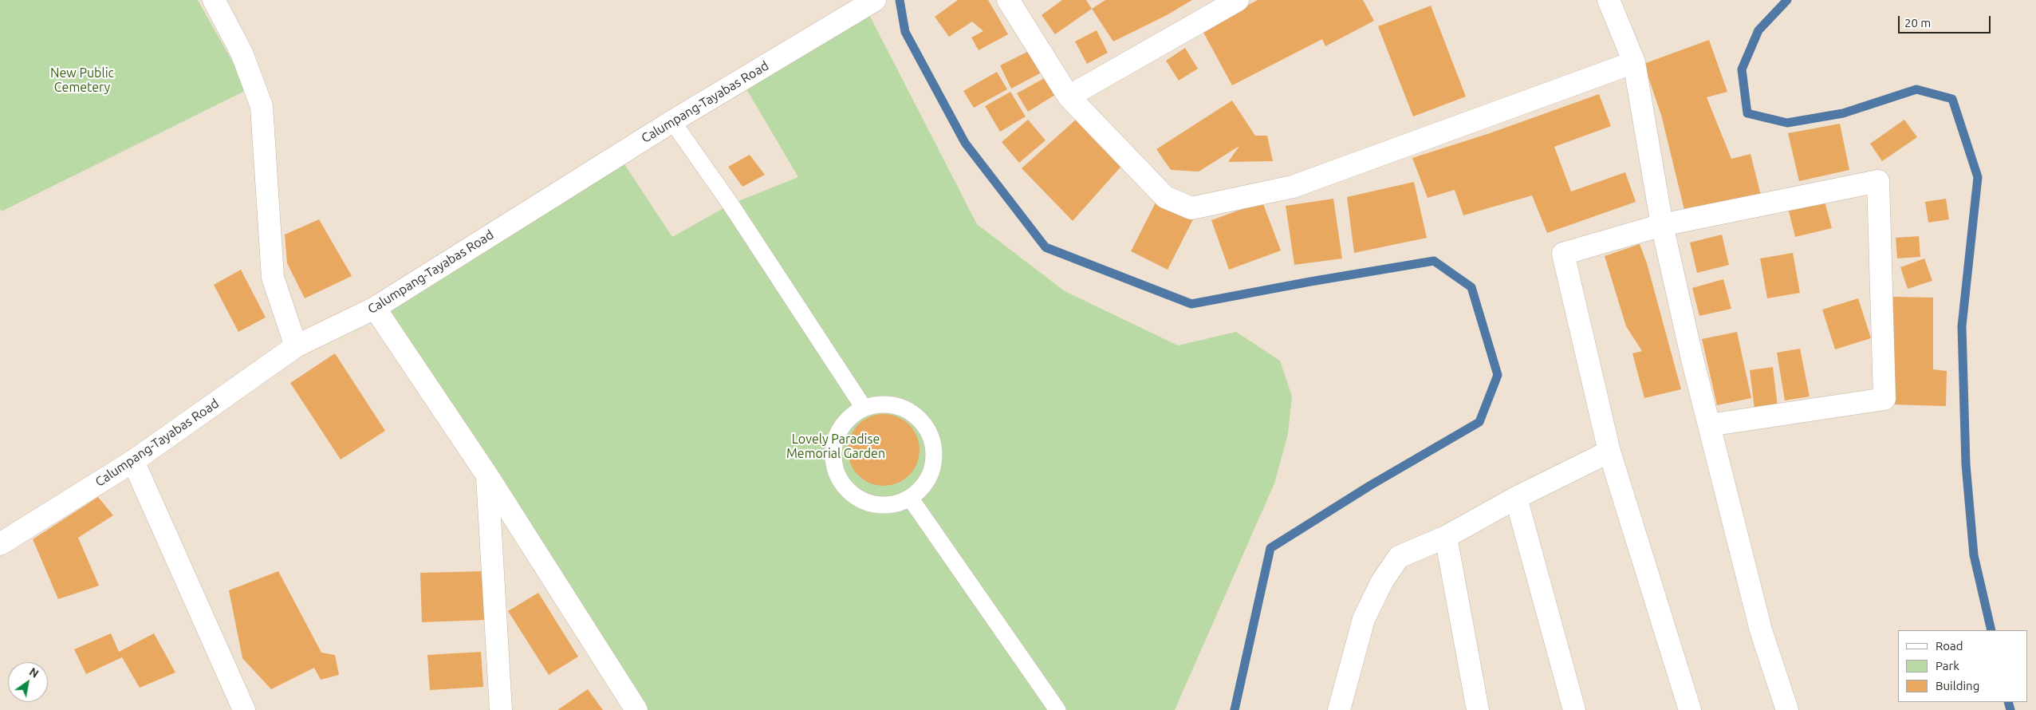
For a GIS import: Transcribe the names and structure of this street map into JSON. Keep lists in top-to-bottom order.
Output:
{
  "streets": {
    "street": ["Calumpang-Tayabas Road"]
  },
  "parks": ["New Public Cemetery", "Lovely Paradise Memorial Garden"],
  "legend": ["Road", "Park", "Building"],
  "scale_bar": "20 m",
  "north": "top right"
}
